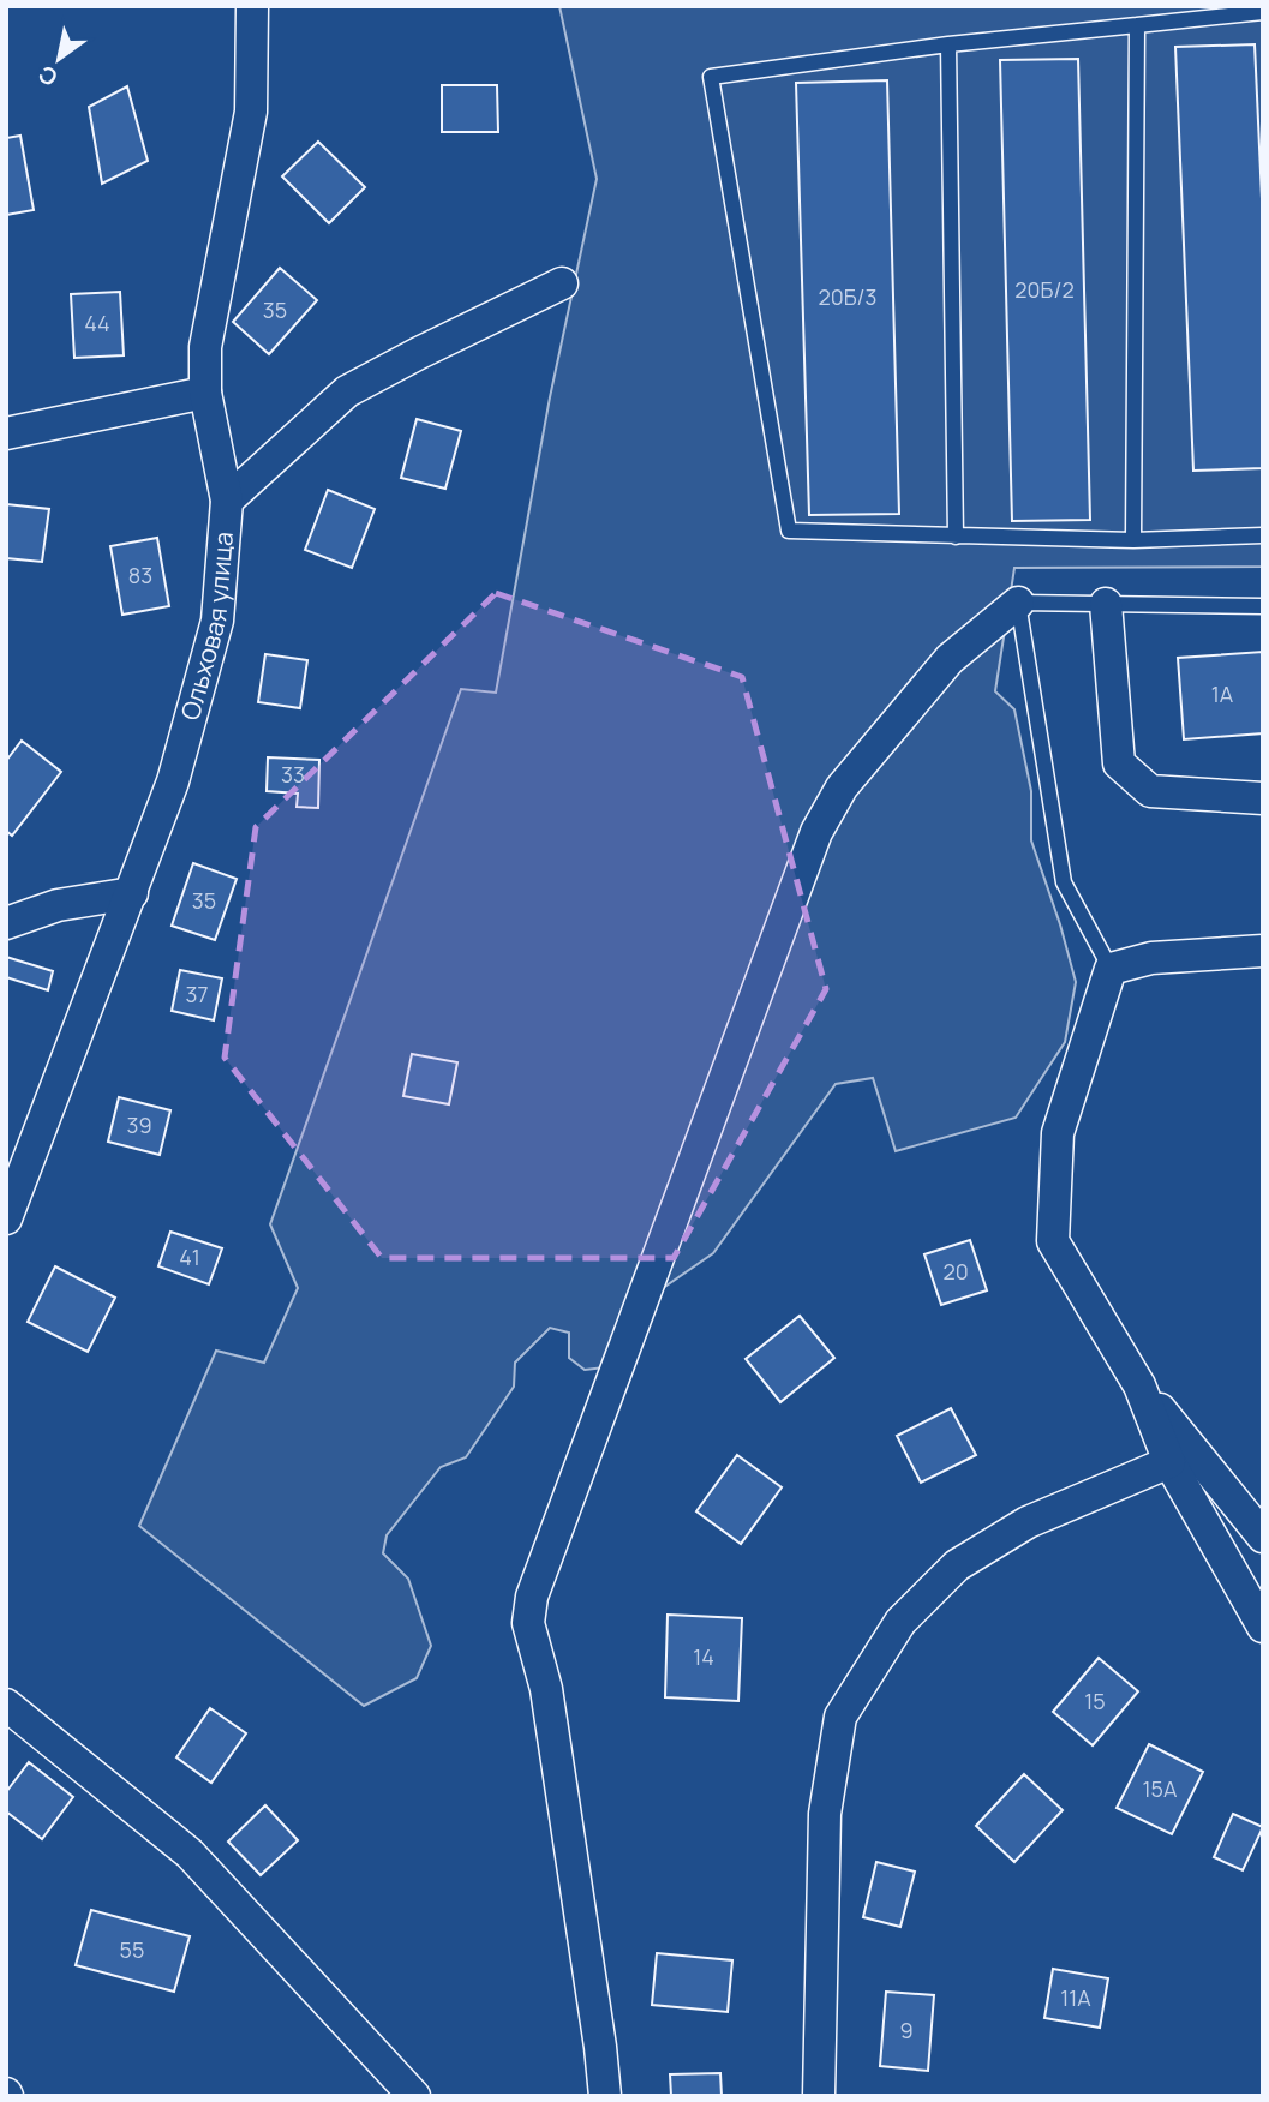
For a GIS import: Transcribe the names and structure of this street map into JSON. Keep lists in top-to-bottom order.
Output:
{
  "streets": {
    "street": ["Ольховая улица"]
  },
  "house_numbers": [
    "20Б/2",
    "20Б/3",
    "35",
    "44",
    "83",
    "1А",
    "33",
    "35",
    "37",
    "39",
    "41",
    "20",
    "14",
    "15",
    "15А",
    "55",
    "11А",
    "9"
  ],
  "north": "bottom left"
}
